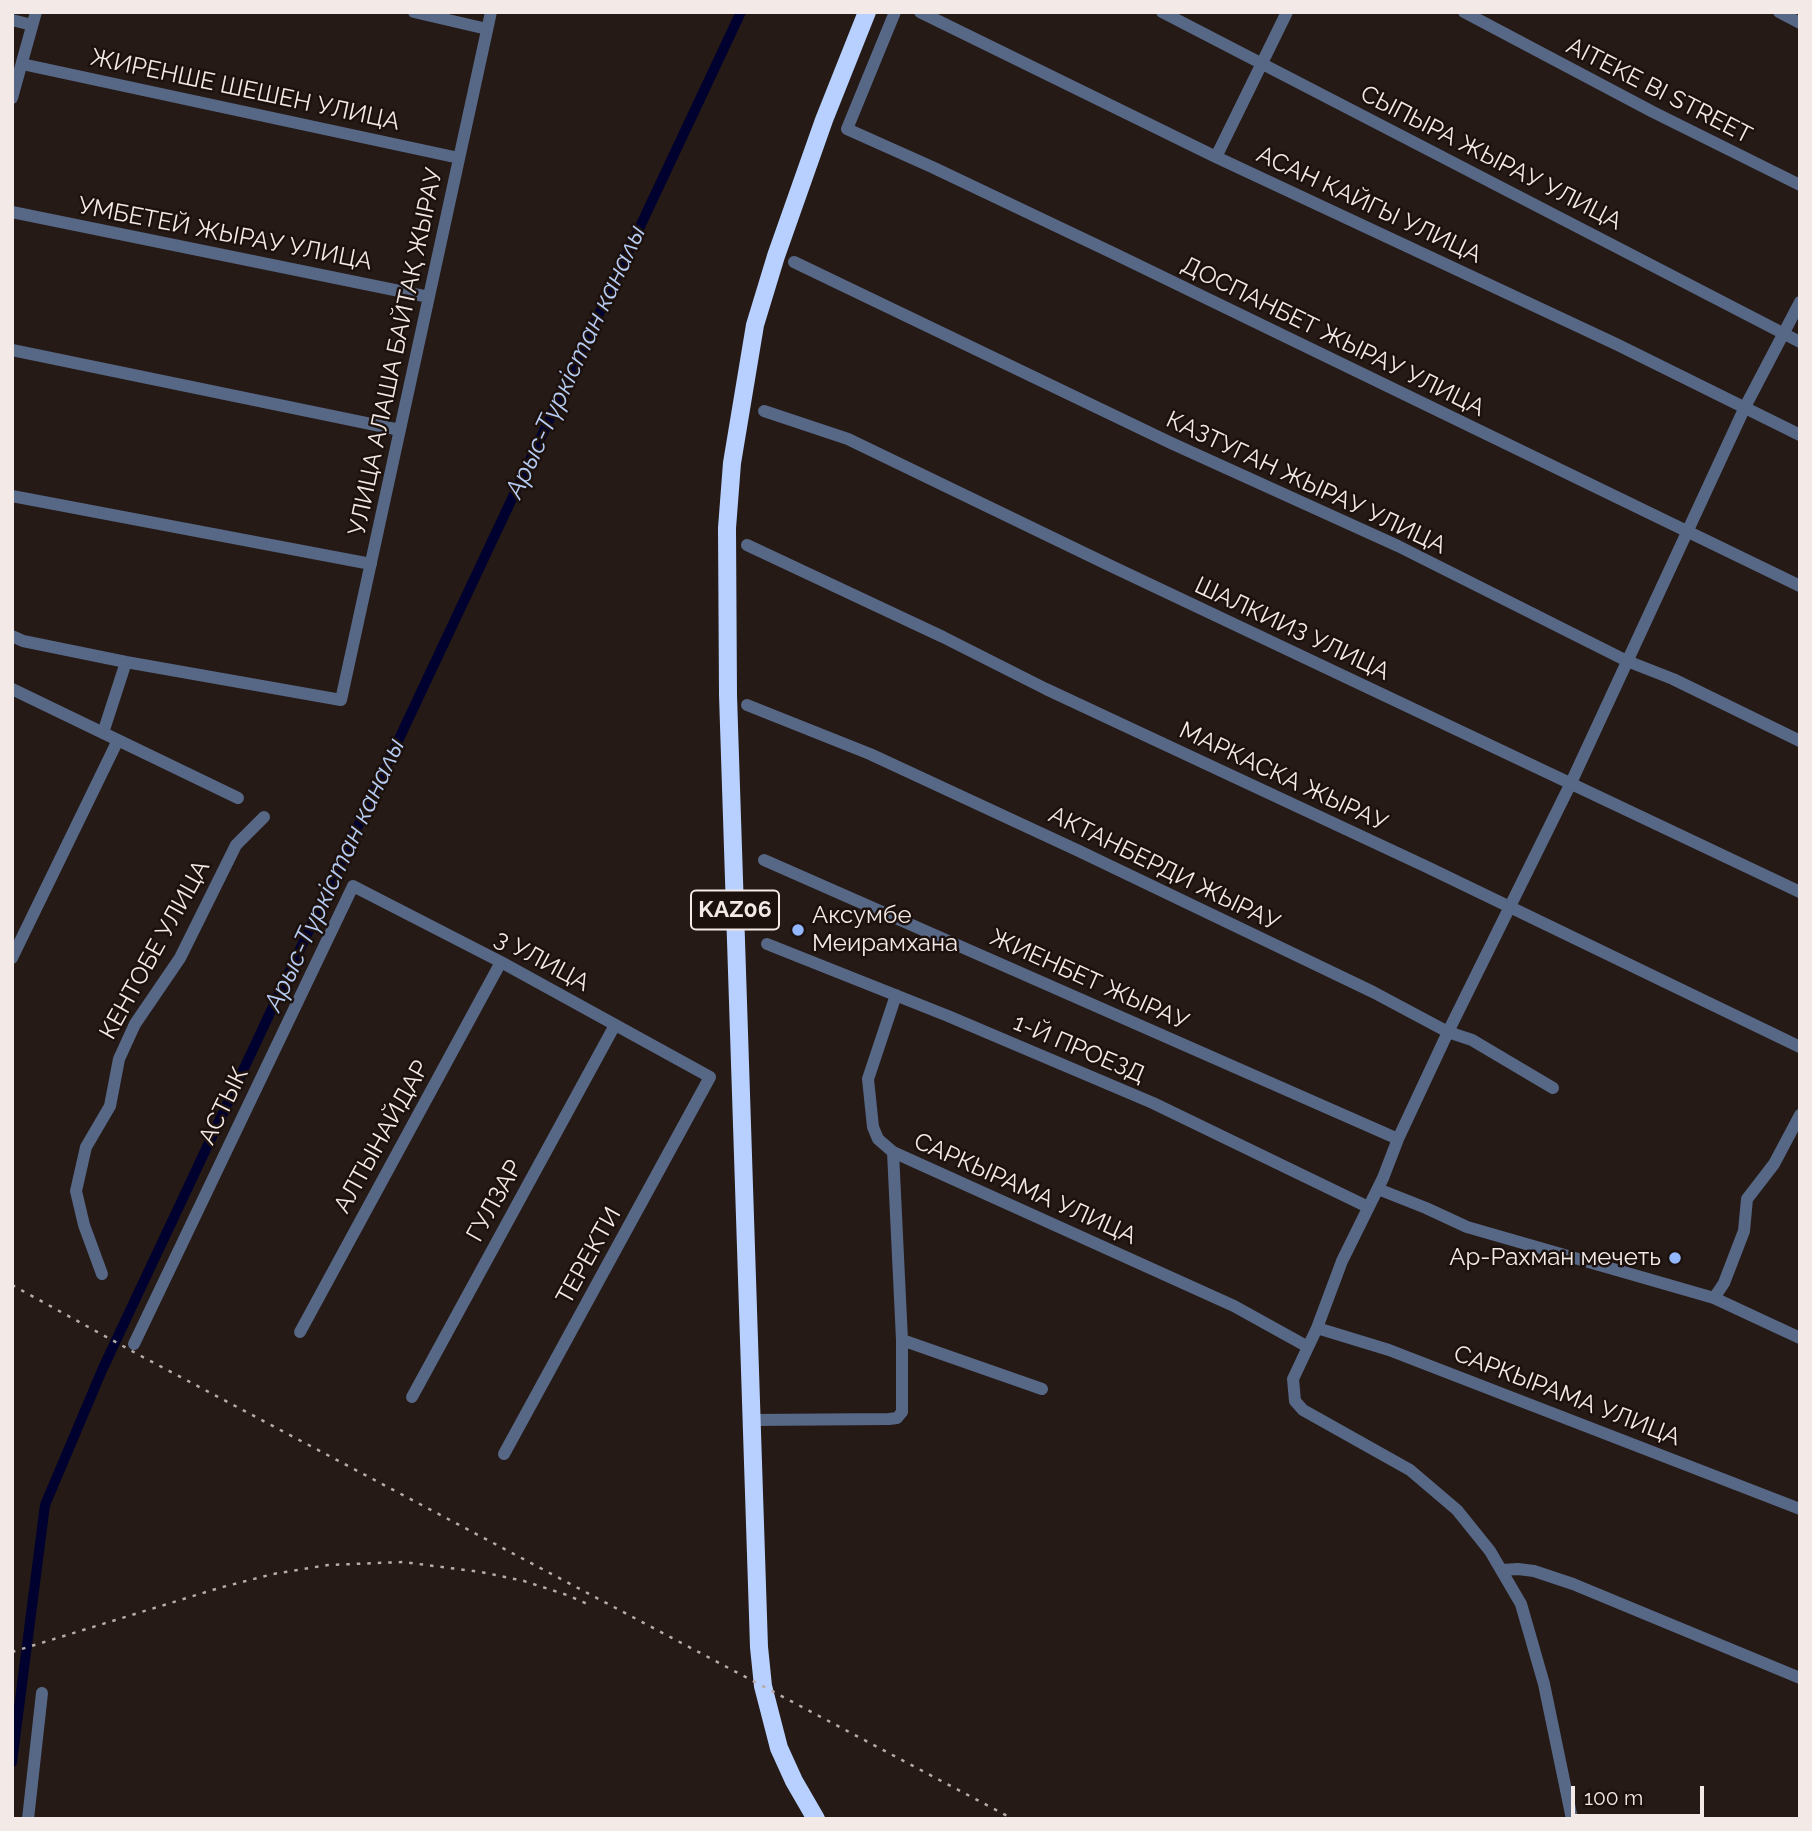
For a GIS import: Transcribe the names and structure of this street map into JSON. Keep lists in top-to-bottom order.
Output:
{
  "streets": {
    "highway": ["KАZ06"],
    "street": [
      "ЖИРЕНШЕ ШЕШЕН УЛИЦА",
      "AITEKE BI STREET",
      "СЫПЫРА ЖЫРАУ УЛИЦА",
      "АСАН КАЙГЫ УЛИЦА",
      "УМБЕТЕЙ ЖЫРАУ УЛИЦА",
      "ДОСПАНБЕТ ЖЫРАУ УЛИЦА",
      "УЛИЦА АЛАША БАЙТАҚ ЖЫРАУ",
      "КАЗТУГАН ЖЫРАУ УЛИЦА",
      "ШАЛКИИЗ УЛИЦА",
      "МАРКАСКА ЖЫРАУ",
      "АКТАНБЕРДИ ЖЫРАУ",
      "КЕНТОБЕ УЛИЦА",
      "3 УЛИЦА",
      "ЖИЕНБЕТ ЖЫРАУ",
      "1-Й ПРОЕЗД",
      "АСТЫК",
      "АЛТЫНАЙДАР",
      "САРКЫРАМА УЛИЦА",
      "ГУЛЗАР",
      "ТЕРЕКТИ"
    ]
  },
  "crossings": [
    ["ЖИРЕНШЕ ШЕШЕН УЛИЦА", "УЛИЦА АЛАША БАЙТАҚ ЖЫРАУ"],
    ["УМБЕТЕЙ ЖЫРАУ УЛИЦА", "УЛИЦА АЛАША БАЙТАҚ ЖЫРАУ"],
    ["KАZ06", "САРКЫРАМА УЛИЦА"],
    ["3 УЛИЦА", "АСТЫК"],
    ["3 УЛИЦА", "АЛТЫНАЙДАР"],
    ["3 УЛИЦА", "ГУЛЗАР"],
    ["3 УЛИЦА", "ТЕРЕКТИ"]
  ],
  "water": ["Арыс-Түркістан каналы"],
  "places": ["Аксумбе Меирамхана", "Ар-Рахман мечеть"],
  "scale_bar": "100 m"
}
